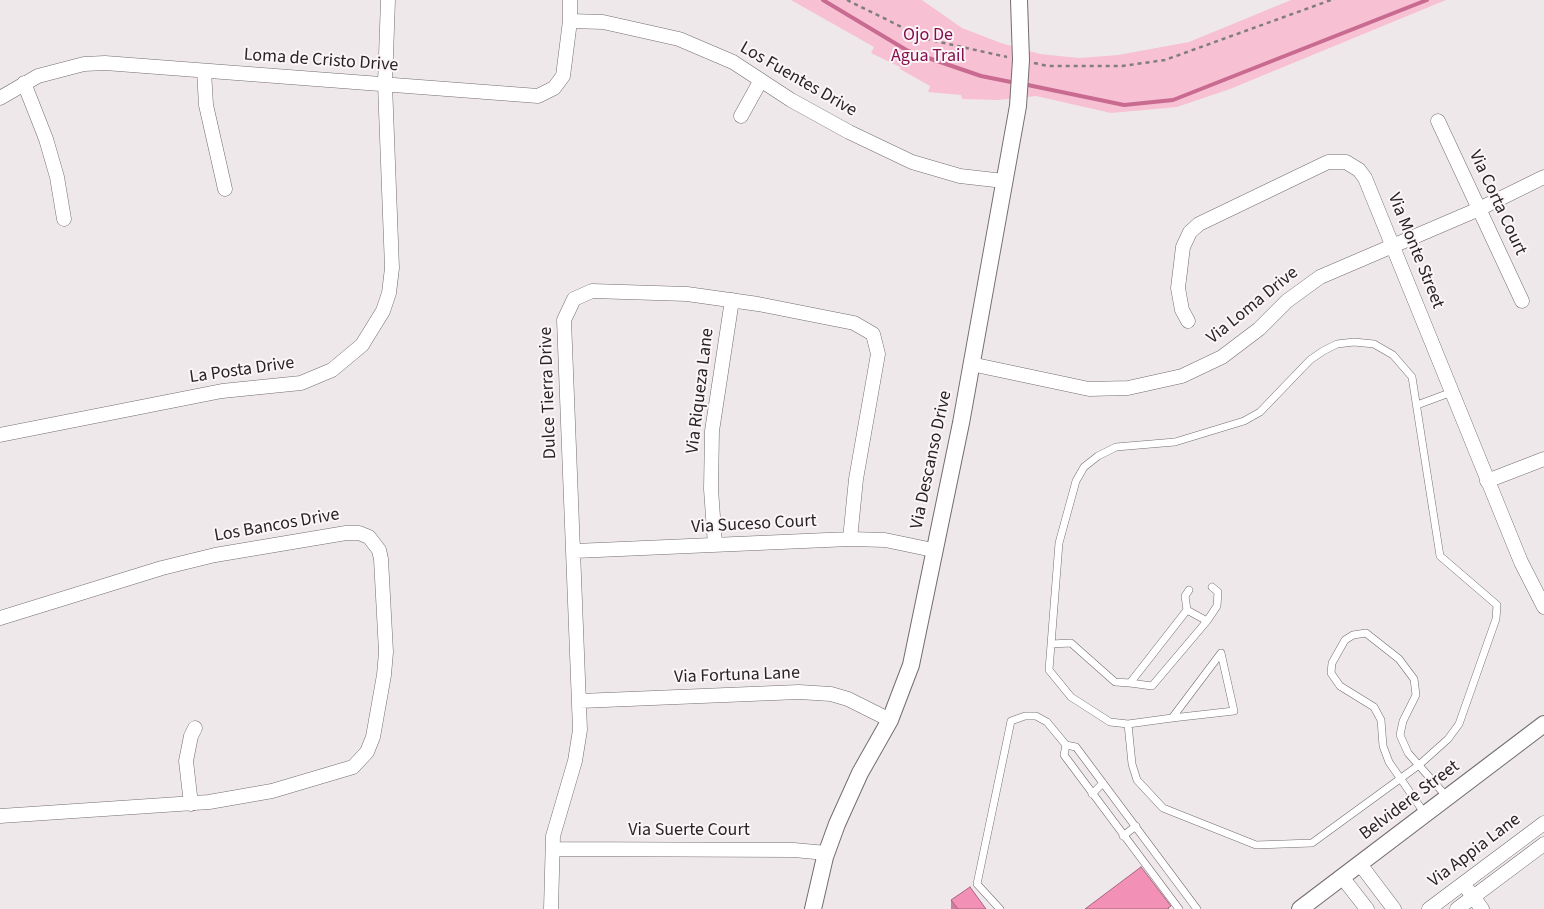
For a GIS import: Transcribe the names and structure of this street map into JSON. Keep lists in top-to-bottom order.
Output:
{
  "streets": {
    "street": [
      "Loma de Cristo Drive",
      "Los Fuentes Drive",
      "Via Corta Court",
      "Via Monte Street",
      "Via Loma Drive",
      "La Posta Drive",
      "Via Riqueza Lane",
      "Dulce Tierra Drive",
      "Via Descanso Drive",
      "Via Suceso Court",
      "Los Bancos Drive",
      "Via Fortuna Lane",
      "Belvidere Street",
      "Via Suerte Court",
      "Via Appia Lane"
    ]
  },
  "crossings": [
    ["Loma de Cristo Drive", "Los Fuentes Drive"],
    ["Loma de Cristo Drive", "La Posta Drive"],
    ["Los Fuentes Drive", "Via Descanso Drive"],
    ["Via Corta Court", "Via Loma Drive"],
    ["Via Monte Street", "Via Loma Drive"],
    ["Via Loma Drive", "Via Descanso Drive"],
    ["Via Riqueza Lane", "Dulce Tierra Drive"],
    ["Via Riqueza Lane", "Via Suceso Court"],
    ["Dulce Tierra Drive", "Via Suceso Court"],
    ["Dulce Tierra Drive", "Via Fortuna Lane"],
    ["Dulce Tierra Drive", "Via Suerte Court"],
    ["Via Descanso Drive", "Via Suceso Court"],
    ["Via Descanso Drive", "Via Fortuna Lane"],
    ["Via Descanso Drive", "Via Suerte Court"]
  ],
  "parks": ["Ojo De Agua Trail"]
}
